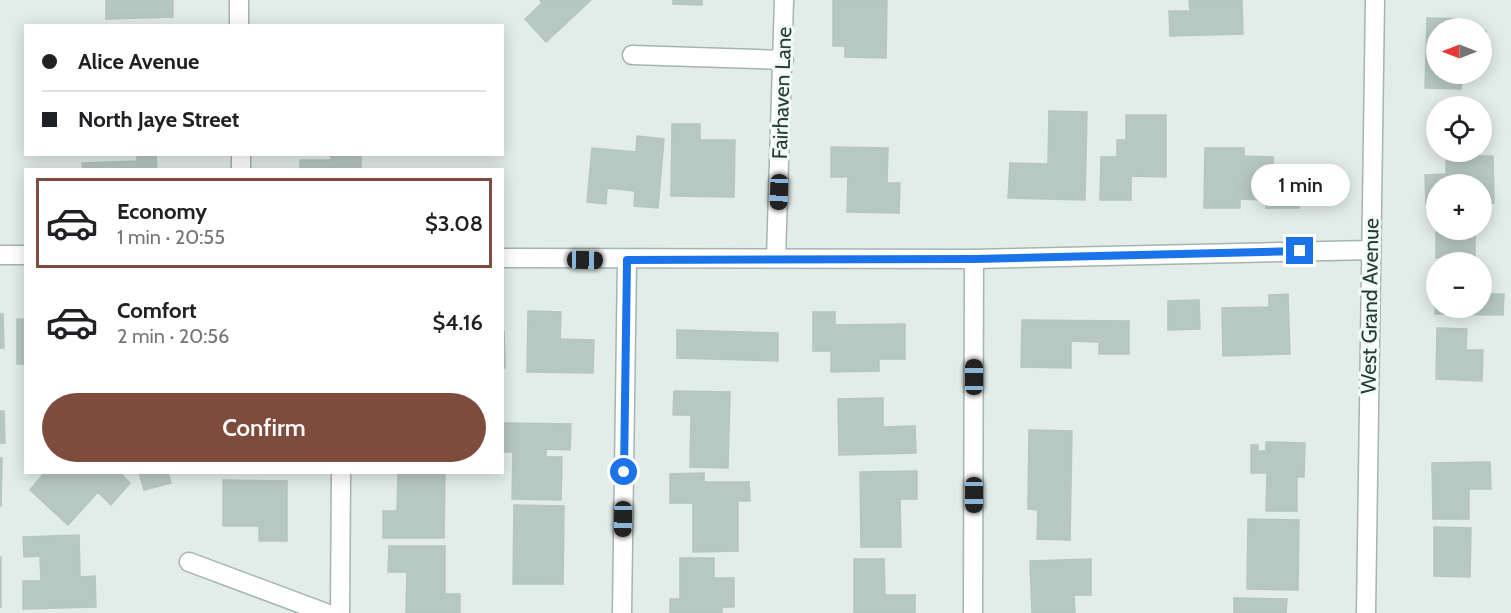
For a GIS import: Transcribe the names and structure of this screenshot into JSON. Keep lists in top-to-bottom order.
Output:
{
  "streets": {
    "street": ["Fairhaven Lane", "West Grand Avenue"]
  },
  "north": "left",
  "page": {
    "map_buttons": ["+", "−"],
    "banner": ["Alice Avenue", "North Jaye Street"],
    "bubble": "1 min",
    "list": [
      {
        "name": "Economy",
        "note": "1 min · 20:55",
        "value": "$3.08"
      },
      {
        "name": "Comfort",
        "note": "2 min · 20:56",
        "value": "$4.16"
      }
    ],
    "buttons": "Confirm"
  }
}
